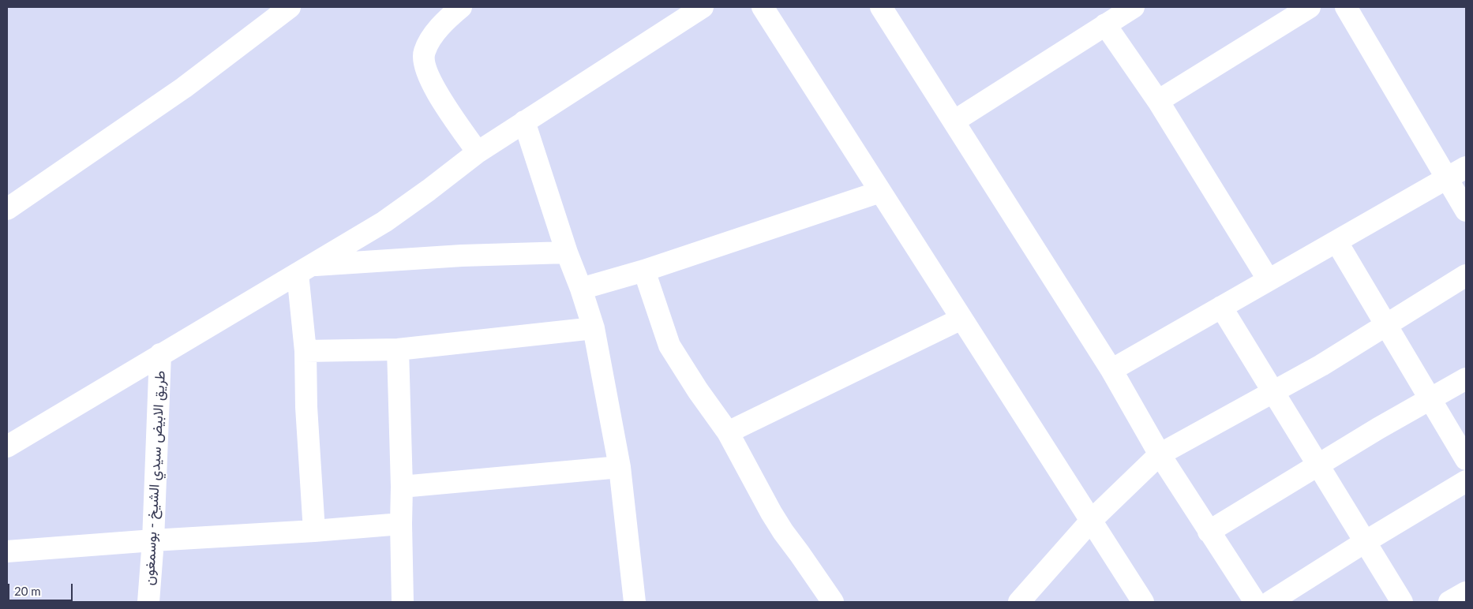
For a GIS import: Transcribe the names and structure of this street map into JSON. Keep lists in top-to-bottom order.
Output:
{
  "streets": {
    "street": ["طريق الابيض سيدي الشيخ - بوسمغون"]
  },
  "scale_bar": "20 m"
}
